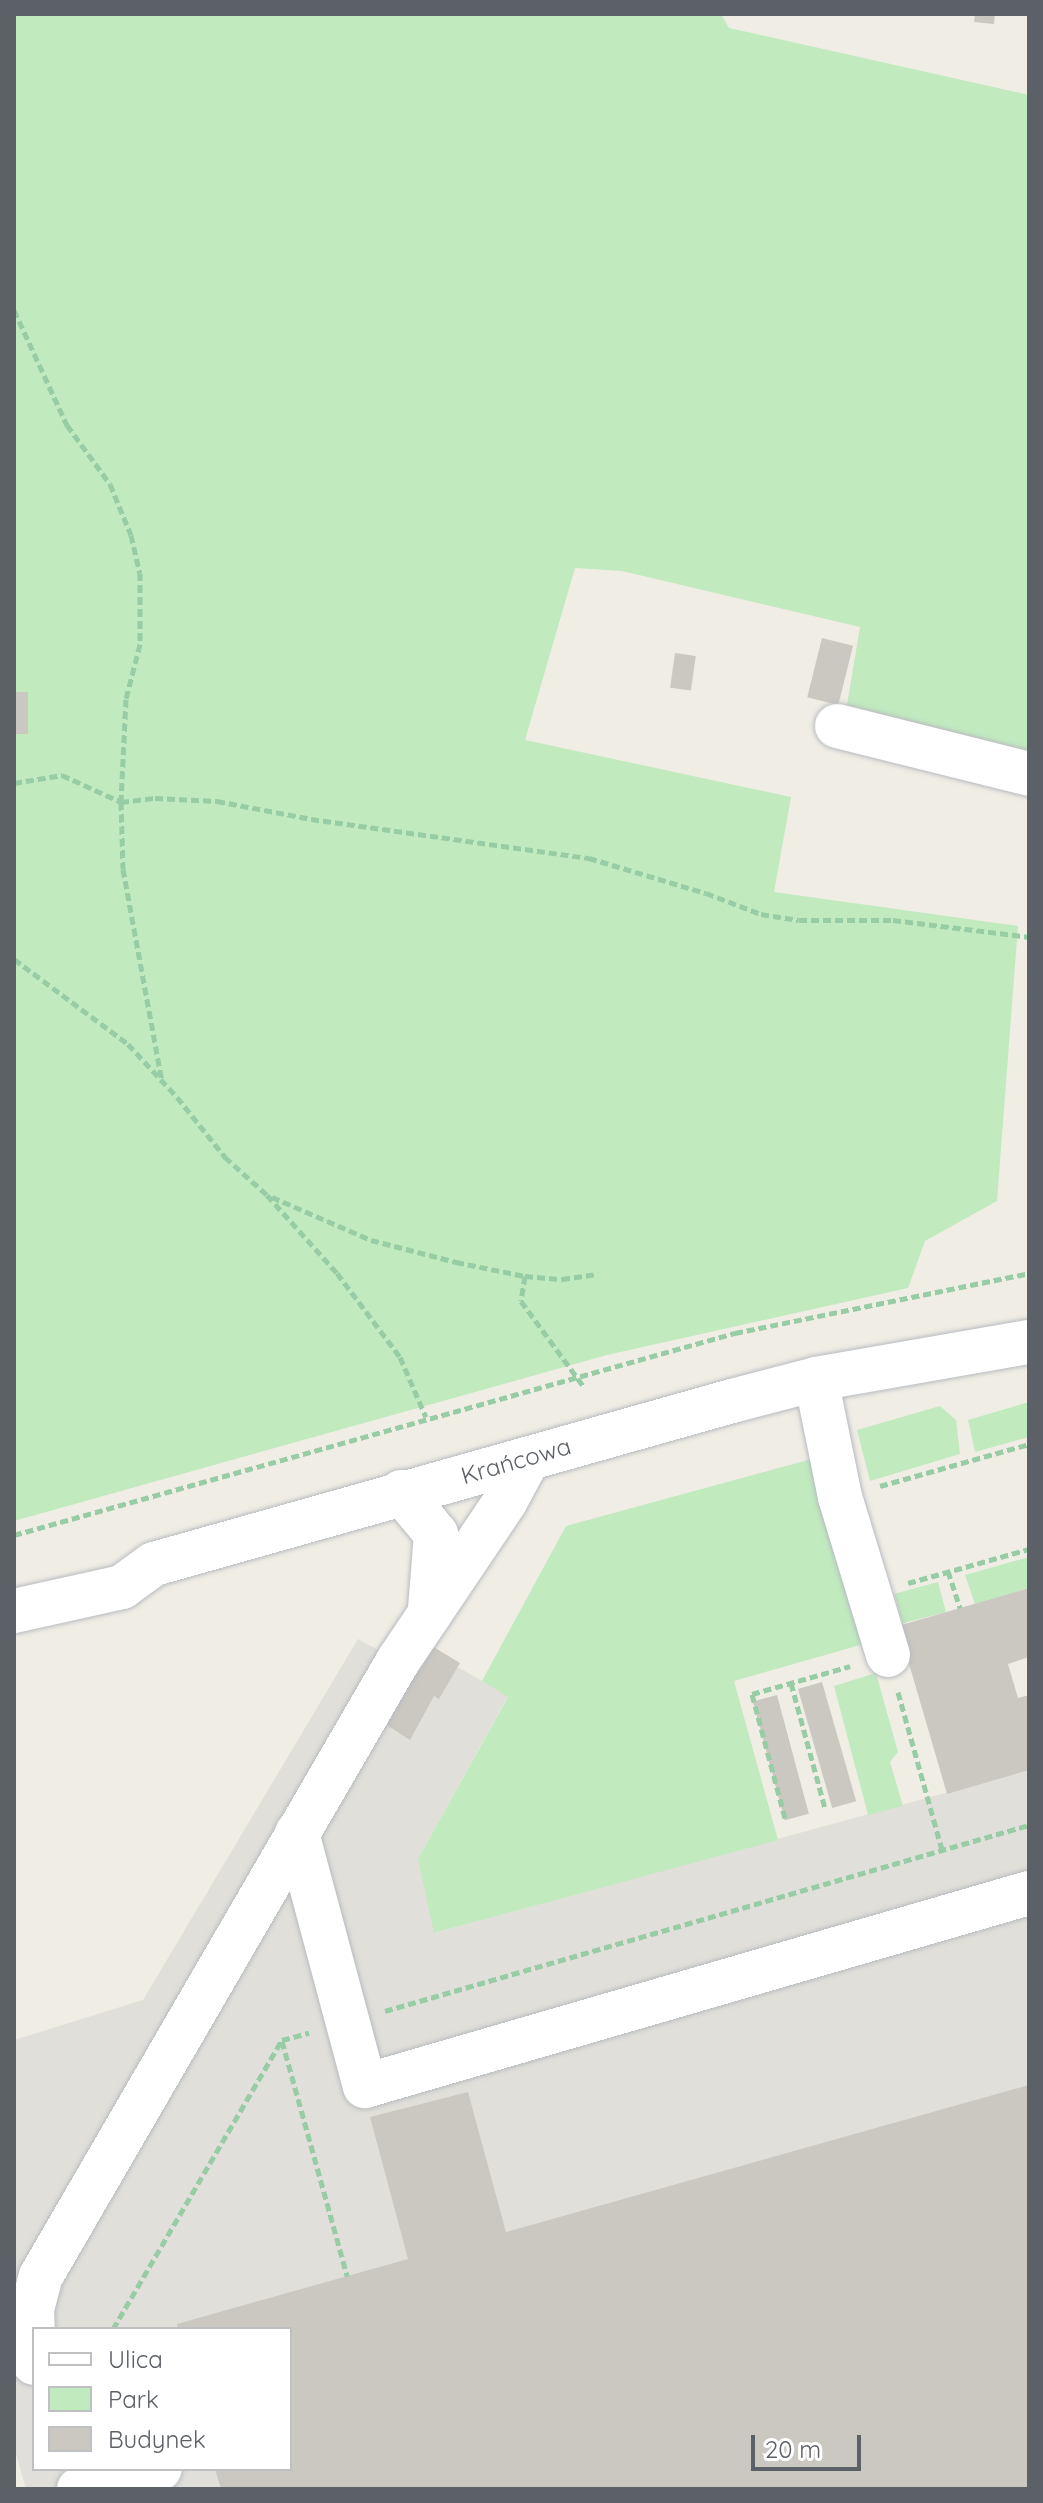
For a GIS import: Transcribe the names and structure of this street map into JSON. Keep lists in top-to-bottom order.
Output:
{
  "streets": {
    "street": ["Krańcowa"]
  },
  "legend": ["Ulica", "Park", "Budynek"],
  "scale_bar": "20 m"
}
